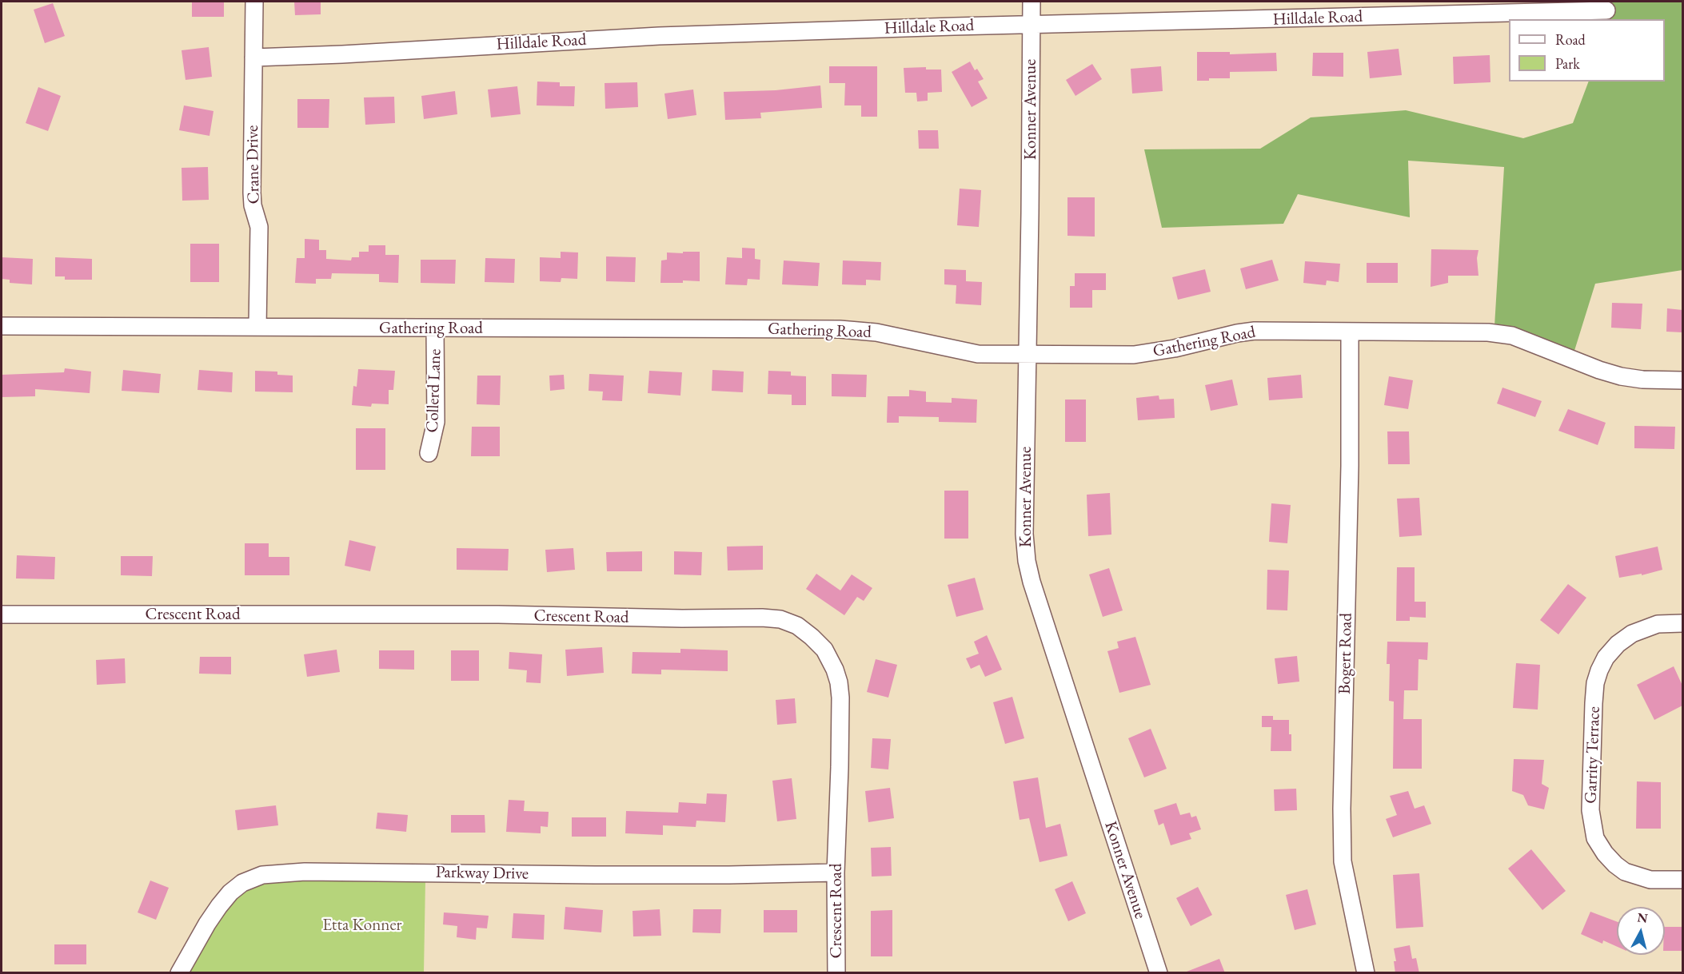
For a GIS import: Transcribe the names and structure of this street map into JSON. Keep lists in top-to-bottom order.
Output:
{
  "streets": {
    "street": [
      "Hilldale Road",
      "Konner Avenue",
      "Crane Drive",
      "Gathering Road",
      "Collerd Lane",
      "Crescent Road",
      "Bogert Road",
      "Garrity Terrace",
      "Parkway Drive"
    ]
  },
  "crossings": [
    ["Hilldale Road", "Konner Avenue"],
    ["Hilldale Road", "Crane Drive"],
    ["Konner Avenue", "Gathering Road"],
    ["Crane Drive", "Gathering Road"],
    ["Gathering Road", "Collerd Lane"],
    ["Gathering Road", "Bogert Road"],
    ["Crescent Road", "Parkway Drive"]
  ],
  "parks": ["Etta Konner"],
  "legend": ["Road", "Park"],
  "north": "top"
}
